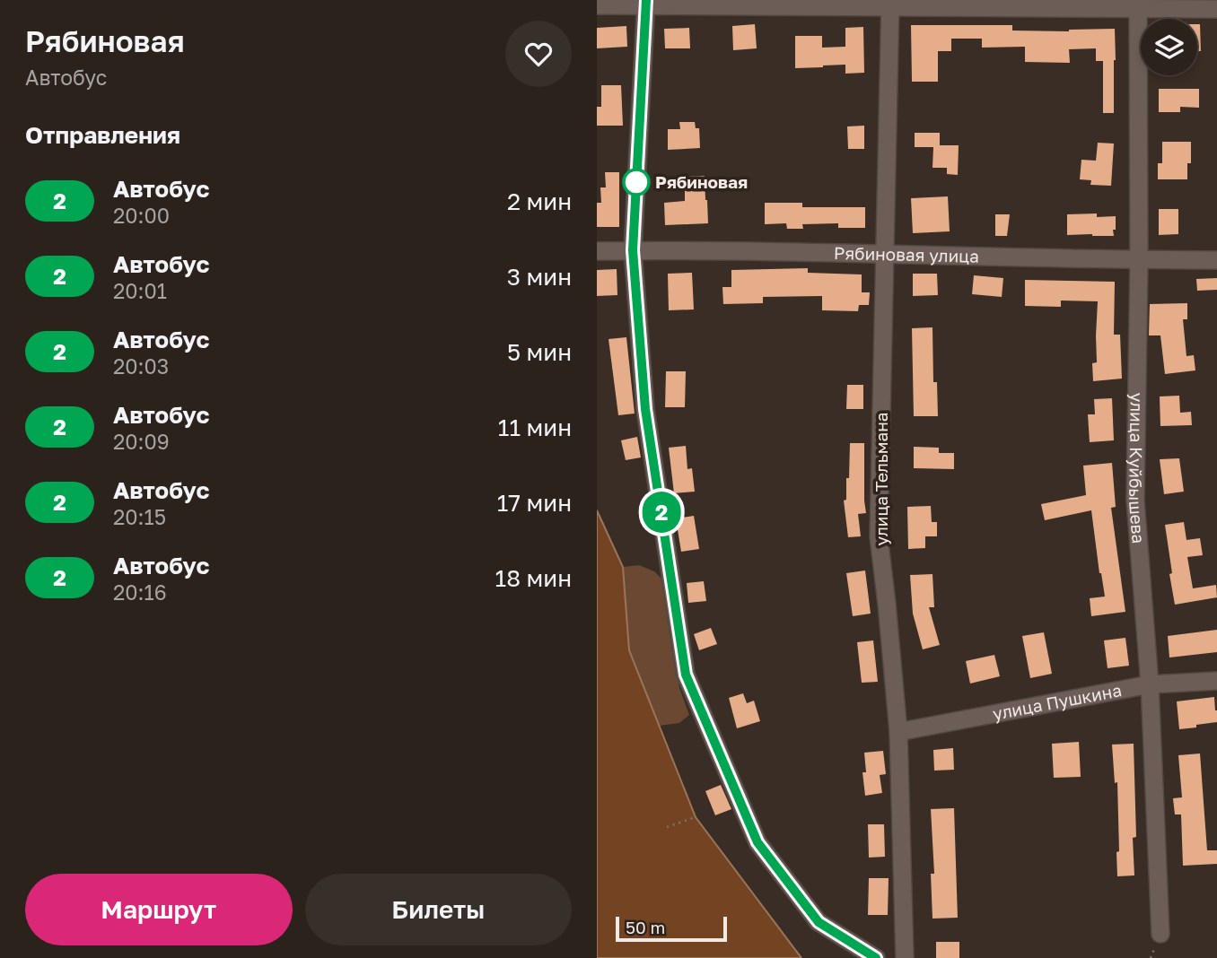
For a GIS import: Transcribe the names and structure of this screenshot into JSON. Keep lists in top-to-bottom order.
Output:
{
  "streets": {
    "street": [
      "Рябиновая улица",
      "улица Куйбышева",
      "улица Тельмана",
      "улица Пушкина"
    ]
  },
  "crossings": [
    ["Рябиновая улица", "улица Куйбышева"],
    ["Рябиновая улица", "улица Тельмана"],
    ["улица Куйбышева", "улица Пушкина"],
    ["улица Тельмана", "улица Пушкина"]
  ],
  "places": ["Рябиновая"],
  "lines": ["bus line 2"],
  "scale_bar": "50 m",
  "page": {
    "heading": [
      ["Рябиновая", "Автобус"],
      "Отправления"
    ],
    "on_map": "2",
    "list": [
      {
        "mark": "2",
        "name": "Автобус",
        "note": "20:00",
        "value": "2 мин"
      },
      {
        "mark": "2",
        "name": "Автобус",
        "note": "20:01",
        "value": "3 мин"
      },
      {
        "mark": "2",
        "name": "Автобус",
        "note": "20:03",
        "value": "5 мин"
      },
      {
        "mark": "2",
        "name": "Автобус",
        "note": "20:09",
        "value": "11 мин"
      },
      {
        "mark": "2",
        "name": "Автобус",
        "note": "20:15",
        "value": "17 мин"
      },
      {
        "mark": "2",
        "name": "Автобус",
        "note": "20:16",
        "value": "18 мин"
      }
    ],
    "buttons": ["Маршрут", "Билеты"],
    "scale": "50 m"
  }
}
